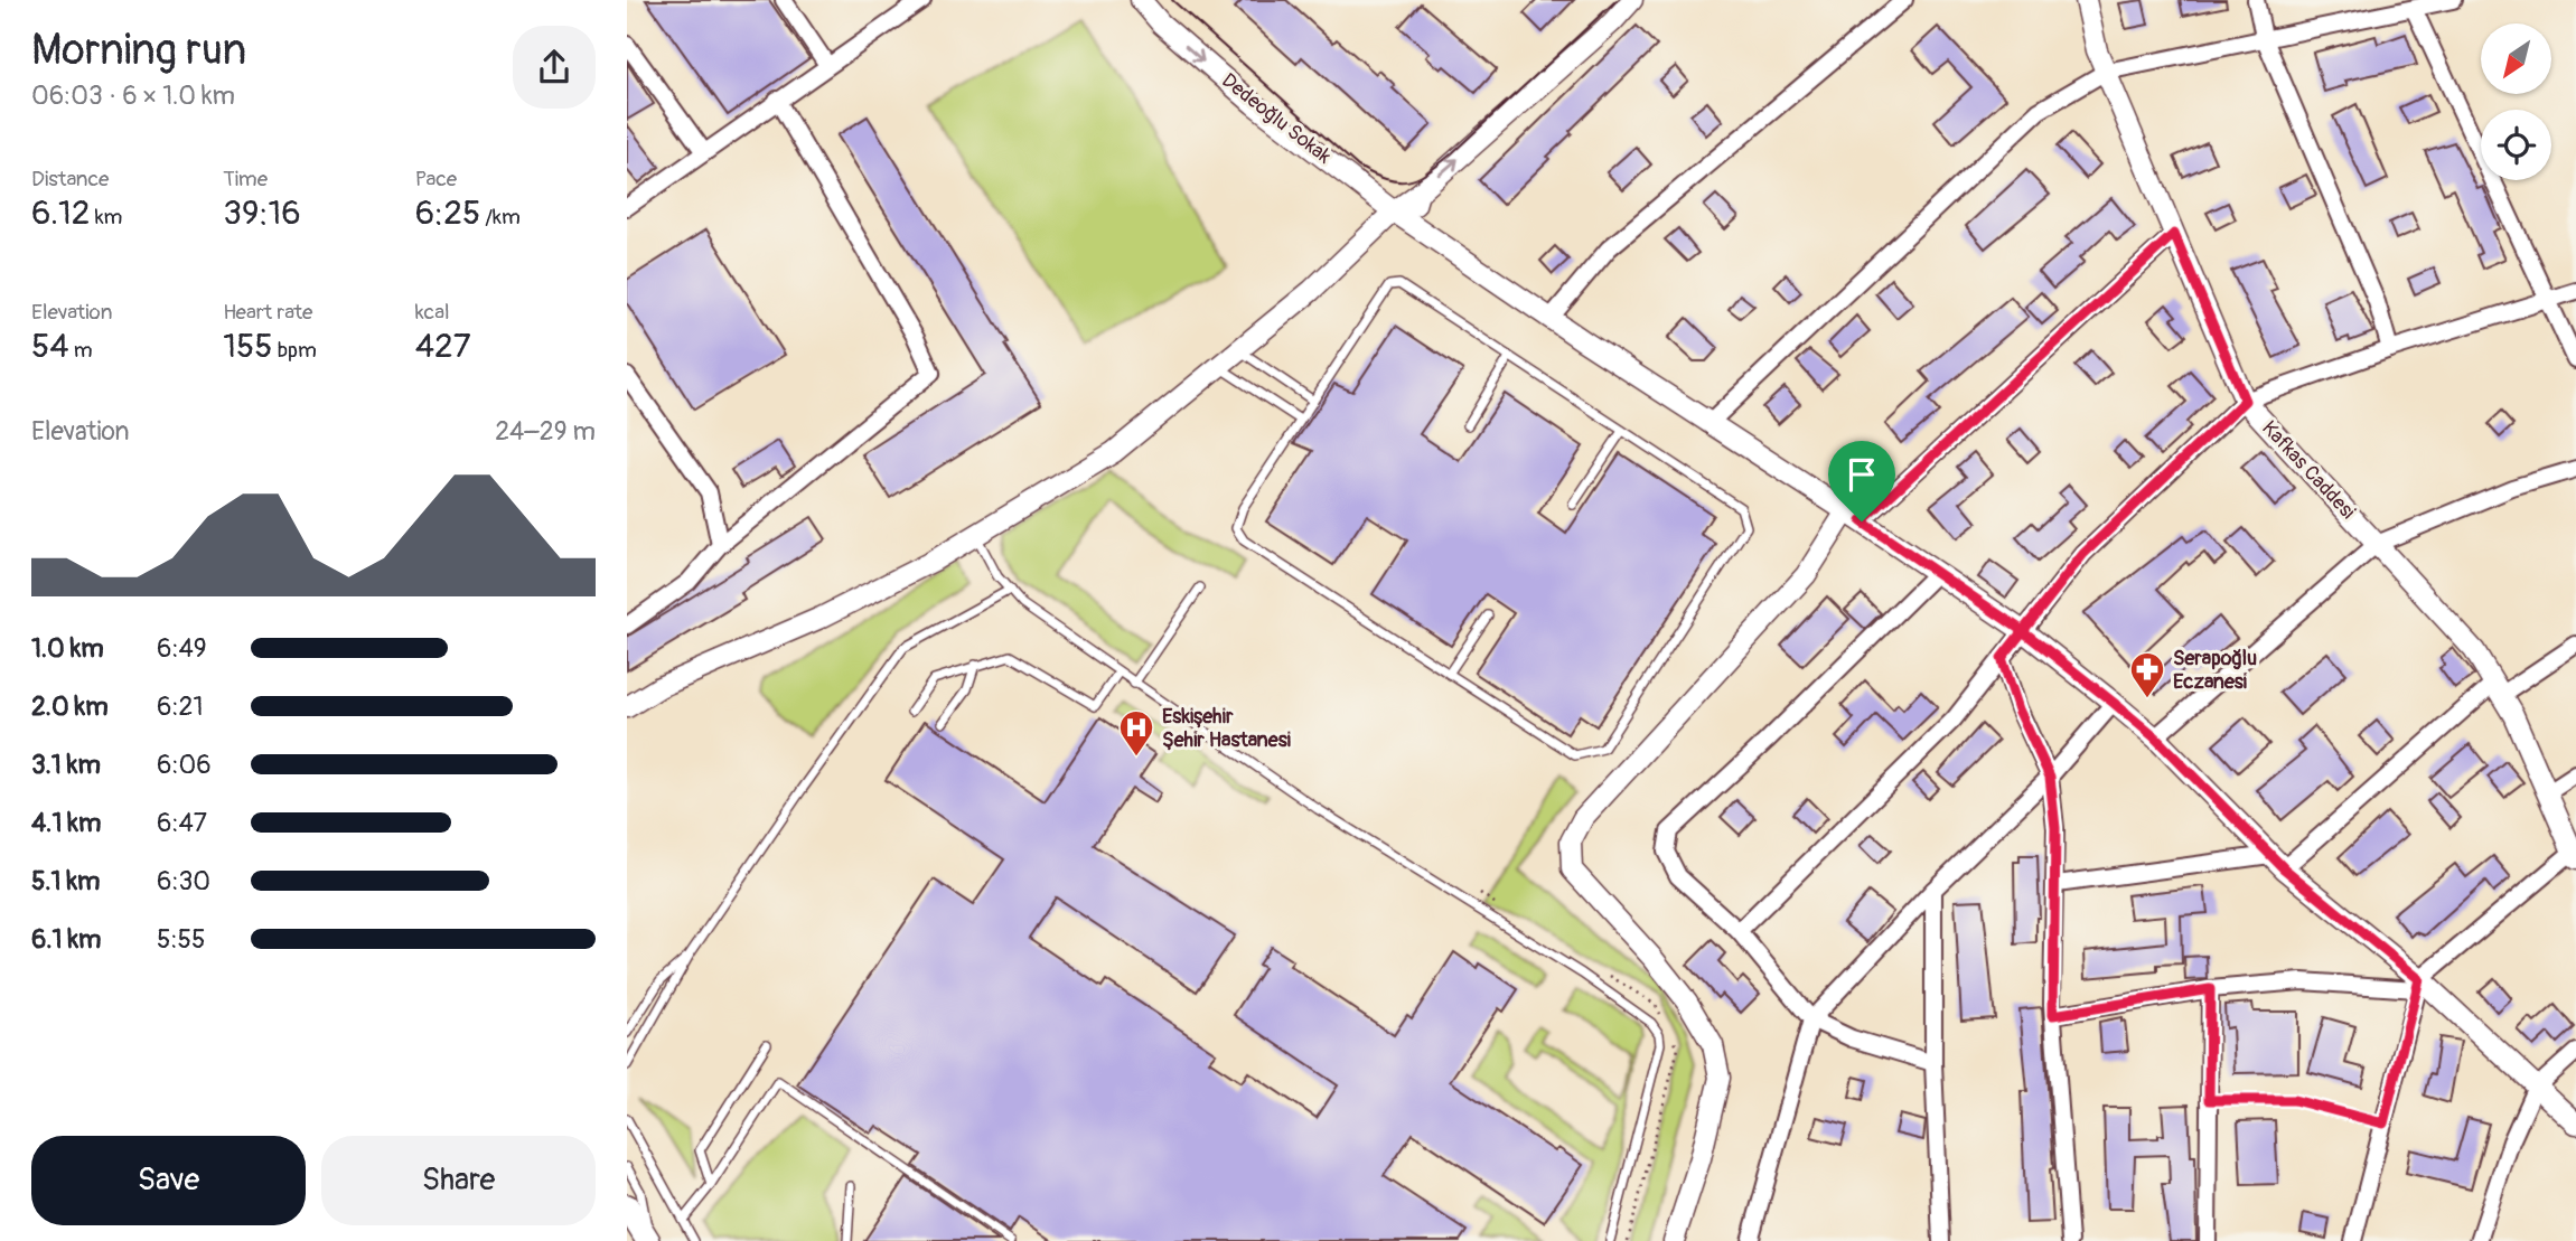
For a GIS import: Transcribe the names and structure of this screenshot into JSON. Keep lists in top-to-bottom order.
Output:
{
  "streets": {
    "street": ["Dedeoğlu Sokak", "Kafkas Caddesi"]
  },
  "one_way": ["Dedeoğlu Sokak"],
  "places": {
    "pharmacy": ["Serapoğlu Eczanesi"],
    "hospital": ["Eskişehir Şehir Hastanesi"]
  },
  "north": "bottom left",
  "page": {
    "heading": ["Morning run", "06:03 · 6 × 1.0 km"],
    "stats": [
      ["Distance", "6.12 km"],
      ["Time", "39:16"],
      ["Pace", "6:25 /km"],
      ["Elevation", "54 m"],
      ["Heart rate", "155 bpm"],
      ["kcal", "427"]
    ],
    "chart": ["Elevation", "24–29 m"],
    "list": [
      {
        "name": "1.0 km",
        "note": "6:49"
      },
      {
        "name": "2.0 km",
        "note": "6:21"
      },
      {
        "name": "3.1 km",
        "note": "6:06"
      },
      {
        "name": "4.1 km",
        "note": "6:47"
      },
      {
        "name": "5.1 km",
        "note": "6:30"
      },
      {
        "name": "6.1 km",
        "note": "5:55"
      }
    ],
    "buttons": ["Save", "Share"]
  }
}
